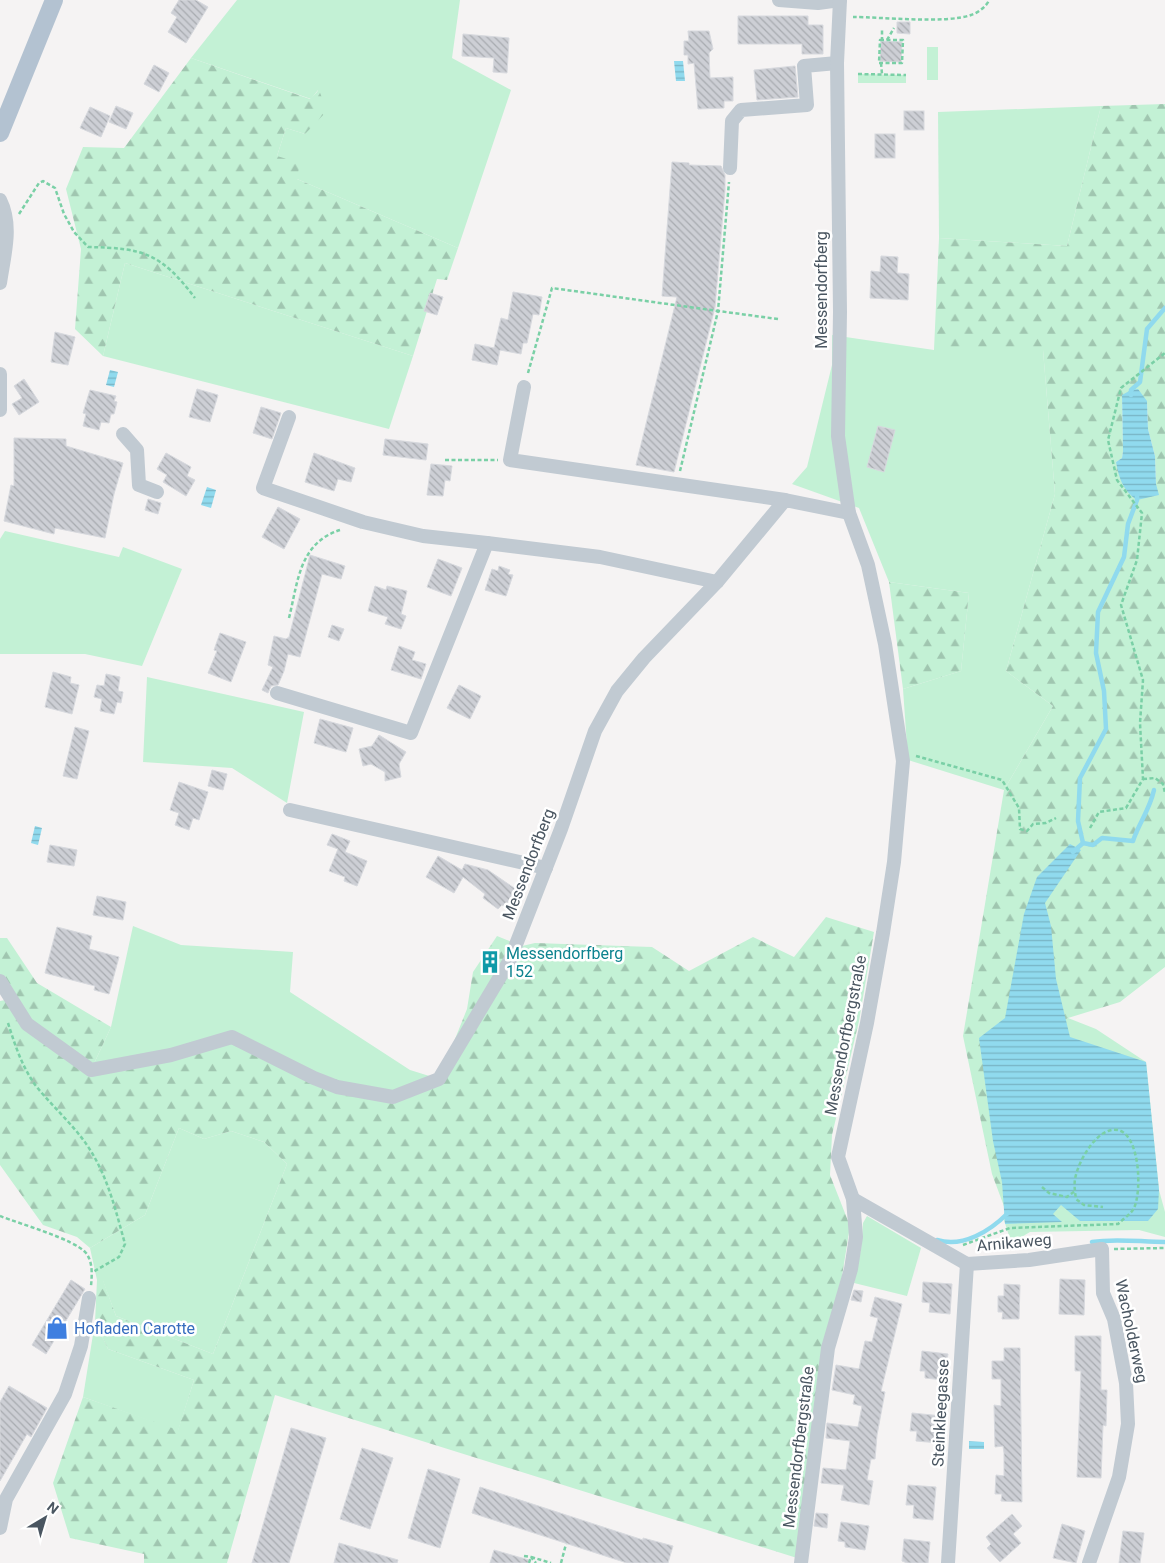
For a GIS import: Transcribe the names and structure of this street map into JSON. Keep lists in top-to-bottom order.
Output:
{
  "streets": {
    "street": [
      "Messendorfberg",
      "Messendorfbergstraße",
      "Arnikaweg",
      "Wacholderweg",
      "Steinkleegasse"
    ]
  },
  "crossings": [
    ["Messendorfberg", "Messendorfbergstraße"],
    ["Messendorfbergstraße", "Arnikaweg"],
    ["Arnikaweg", "Wacholderweg"],
    ["Arnikaweg", "Steinkleegasse"]
  ],
  "places": {
    "building": ["Messendorfberg 152"],
    "shop": ["Hofladen Carotte"]
  },
  "north": "top right"
}
